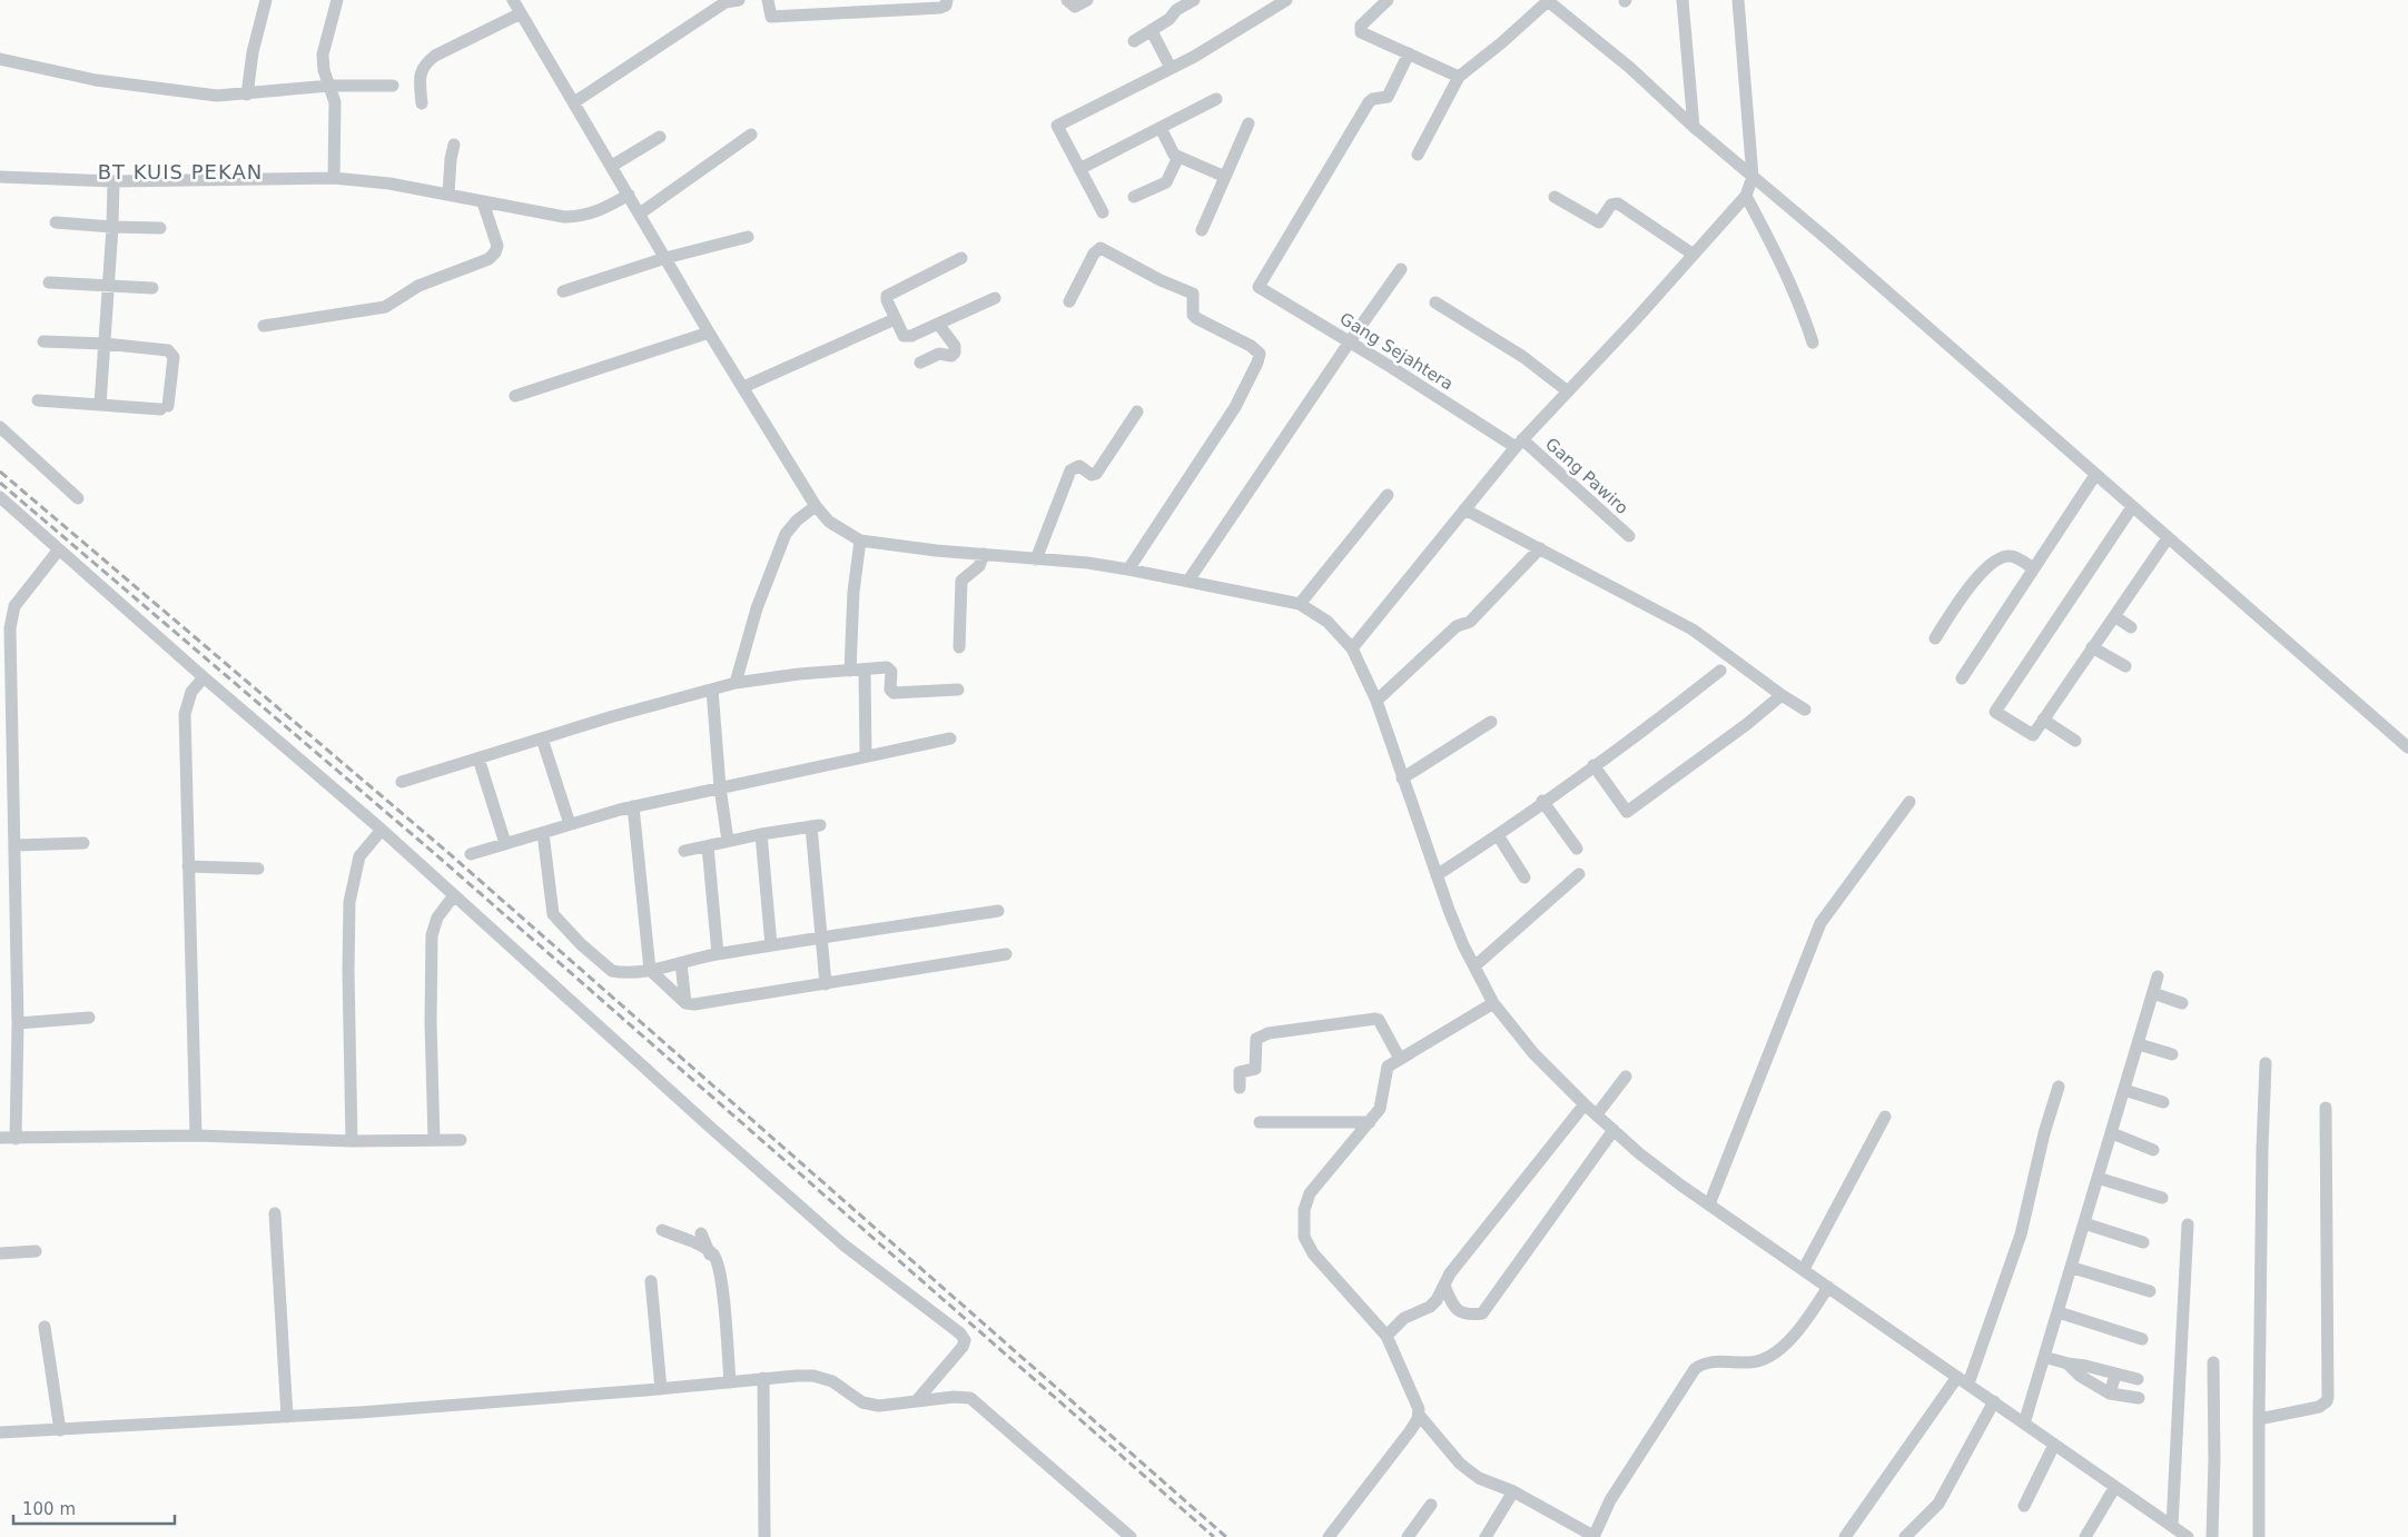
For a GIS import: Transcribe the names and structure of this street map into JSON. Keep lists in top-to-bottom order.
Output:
{
  "streets": {
    "street": ["Gang Sejahtera", "Gang Pawiro"]
  },
  "crossings": [
    ["Gang Sejahtera", "Gang Pawiro"]
  ],
  "districts": ["BT KUIS PEKAN"],
  "scale_bar": "100 m"
}
